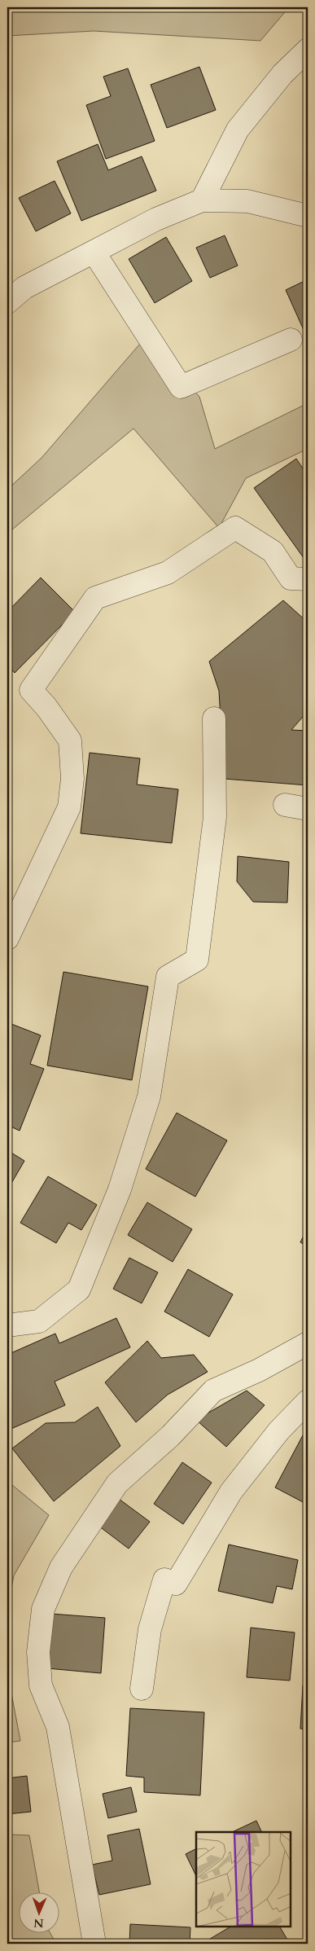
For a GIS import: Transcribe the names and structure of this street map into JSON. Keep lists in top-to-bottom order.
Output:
{
  "north": "bottom"
}
